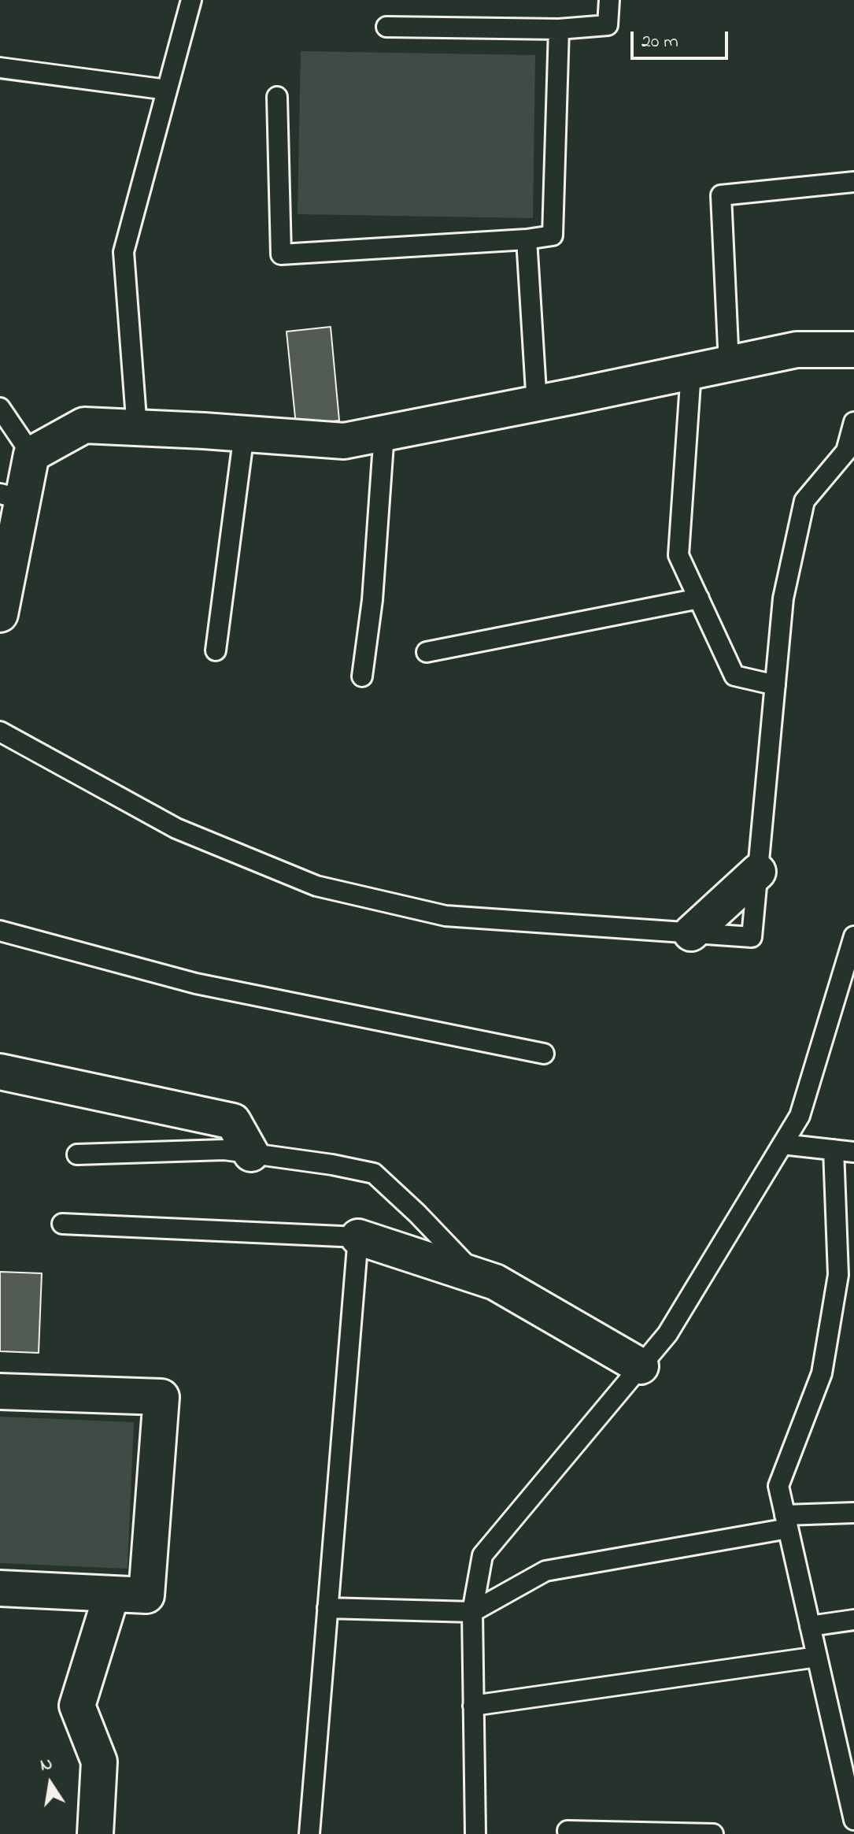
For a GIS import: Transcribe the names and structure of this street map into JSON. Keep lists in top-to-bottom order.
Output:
{
  "scale_bar": "20 m",
  "north": "top"
}
